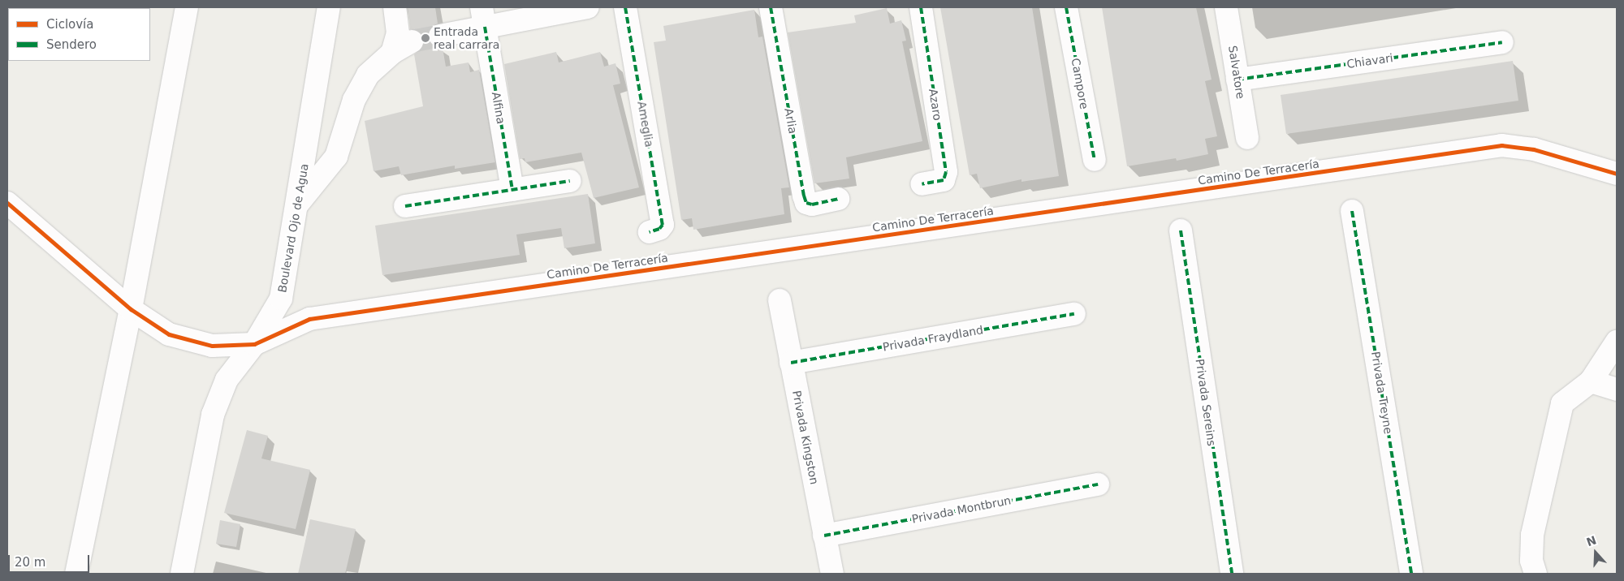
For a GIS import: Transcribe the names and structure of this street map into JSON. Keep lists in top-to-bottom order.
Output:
{
  "streets": {
    "street": [
      "Chiavari",
      "Salvatore",
      "Campore",
      "Azaro",
      "Alfina",
      "Arlia",
      "Ameglia",
      "Camino De Terracería",
      "Boulevard Ojo de Agua",
      "Privada Fraydland",
      "Privada Treyne",
      "Privada Sereins",
      "Privada Kingston",
      "Privada Montbrun"
    ]
  },
  "crossings": [
    ["Chiavari", "Salvatore"],
    ["Camino De Terracería", "Boulevard Ojo de Agua"],
    ["Privada Fraydland", "Privada Kingston"],
    ["Privada Kingston", "Privada Montbrun"]
  ],
  "places": ["Entrada real carrara"],
  "legend": ["Ciclovía", "Sendero"],
  "scale_bar": "20 m",
  "north": "top"
}
